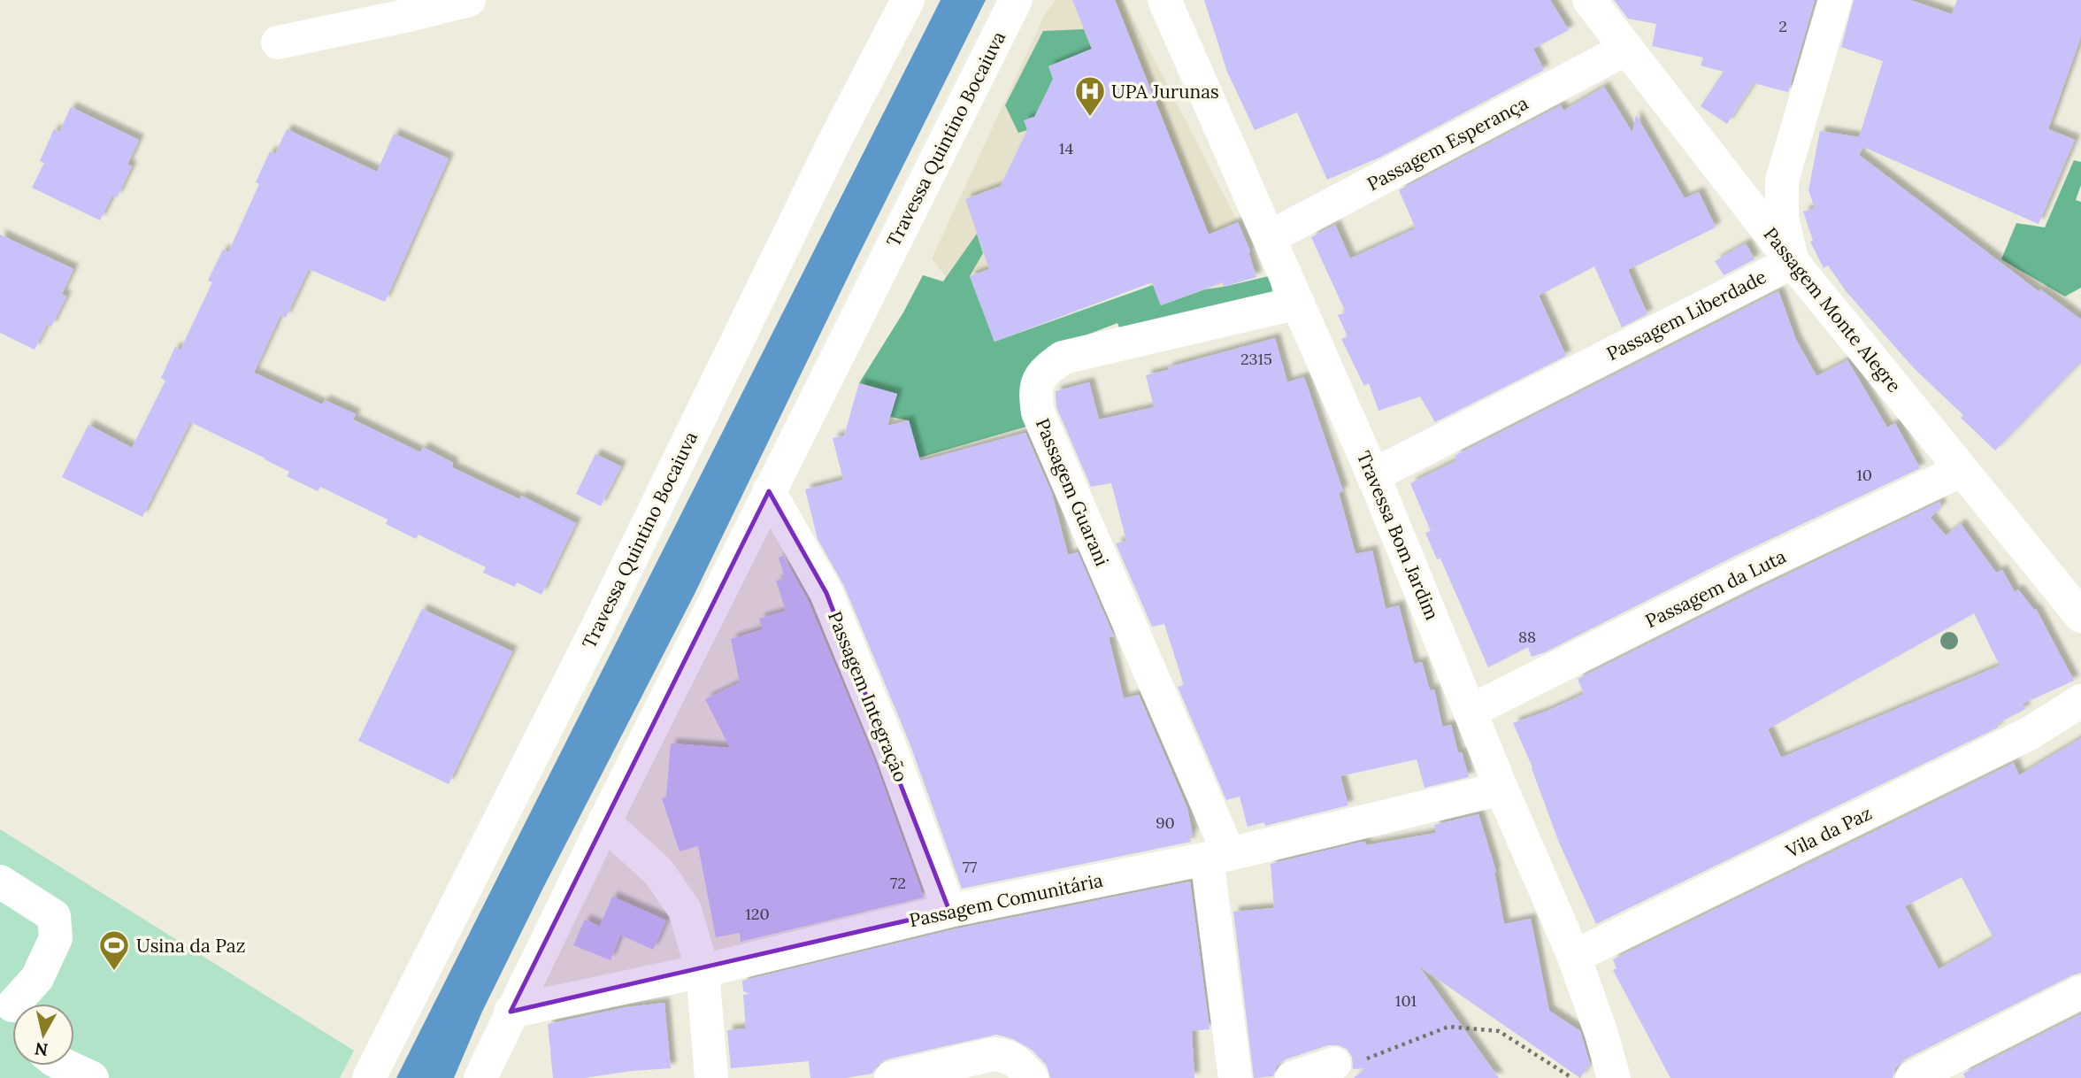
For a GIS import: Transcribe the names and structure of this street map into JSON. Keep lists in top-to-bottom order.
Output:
{
  "streets": {
    "street": [
      "Travessa Quintino Bocaiuva",
      "Passagem Esperança",
      "Passagem Monte Alegre",
      "Passagem Liberdade",
      "Passagem Guarani",
      "Travessa Bom Jardim",
      "Passagem da Luta",
      "Passagem Integração",
      "Vila da Paz",
      "Passagem Comunitária"
    ]
  },
  "crossings": [
    ["Travessa Quintino Bocaiuva", "Passagem Integração"],
    ["Travessa Quintino Bocaiuva", "Passagem Comunitária"],
    ["Passagem Esperança", "Passagem Monte Alegre"],
    ["Passagem Esperança", "Travessa Bom Jardim"],
    ["Passagem Monte Alegre", "Passagem Liberdade"],
    ["Passagem Monte Alegre", "Passagem da Luta"],
    ["Passagem Liberdade", "Travessa Bom Jardim"],
    ["Passagem Guarani", "Travessa Bom Jardim"],
    ["Passagem Guarani", "Passagem Comunitária"],
    ["Travessa Bom Jardim", "Passagem da Luta"],
    ["Travessa Bom Jardim", "Vila da Paz"],
    ["Travessa Bom Jardim", "Passagem Comunitária"],
    ["Passagem Integração", "Passagem Comunitária"]
  ],
  "places": {
    "hospital": ["UPA Jurunas"],
    "sports": ["Usina da Paz"]
  },
  "house_numbers": [
    "2",
    "14",
    "2315",
    "10",
    "88",
    "90",
    "77",
    "72",
    "120",
    "101"
  ],
  "north": "bottom"
}
